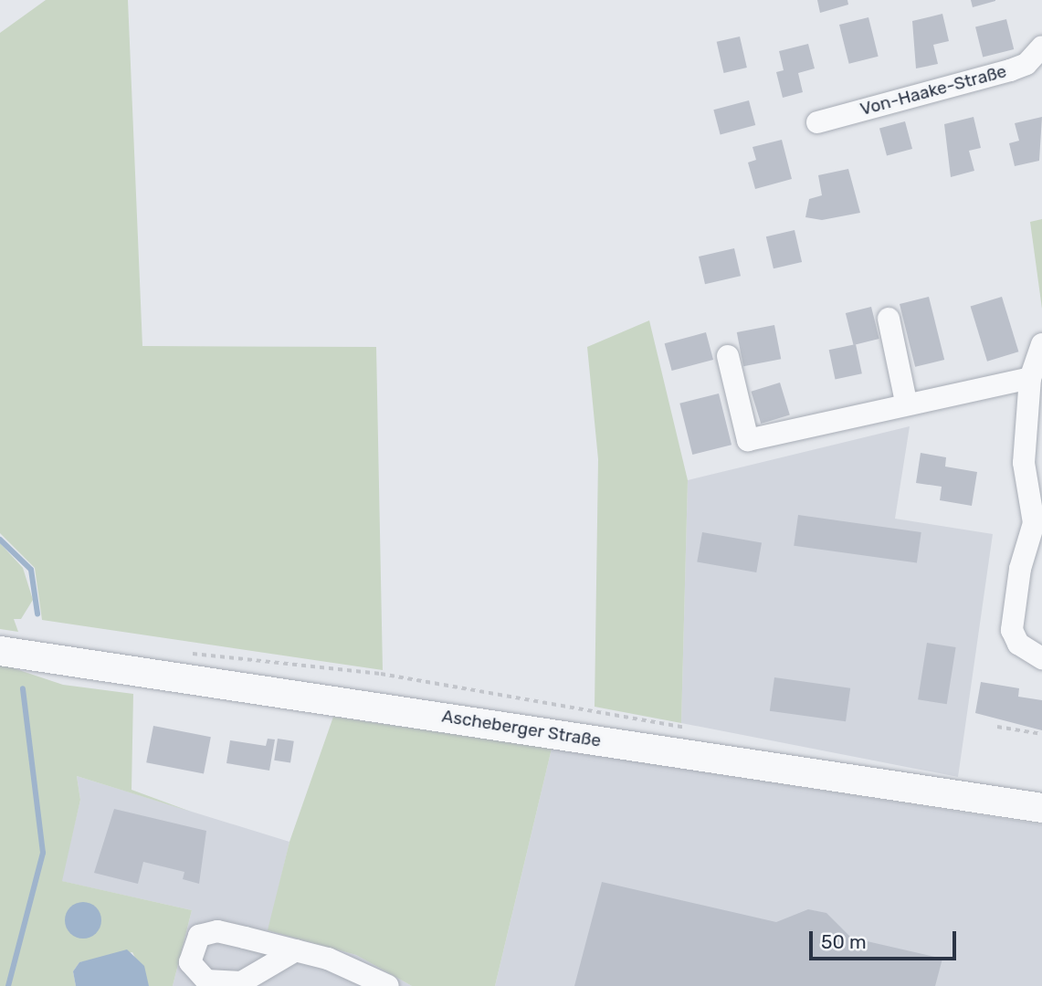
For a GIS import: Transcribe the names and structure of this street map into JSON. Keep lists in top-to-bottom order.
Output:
{
  "streets": {
    "street": ["Von-Haake-Straße", "Ascheberger Straße"]
  },
  "scale_bar": "50 m"
}
